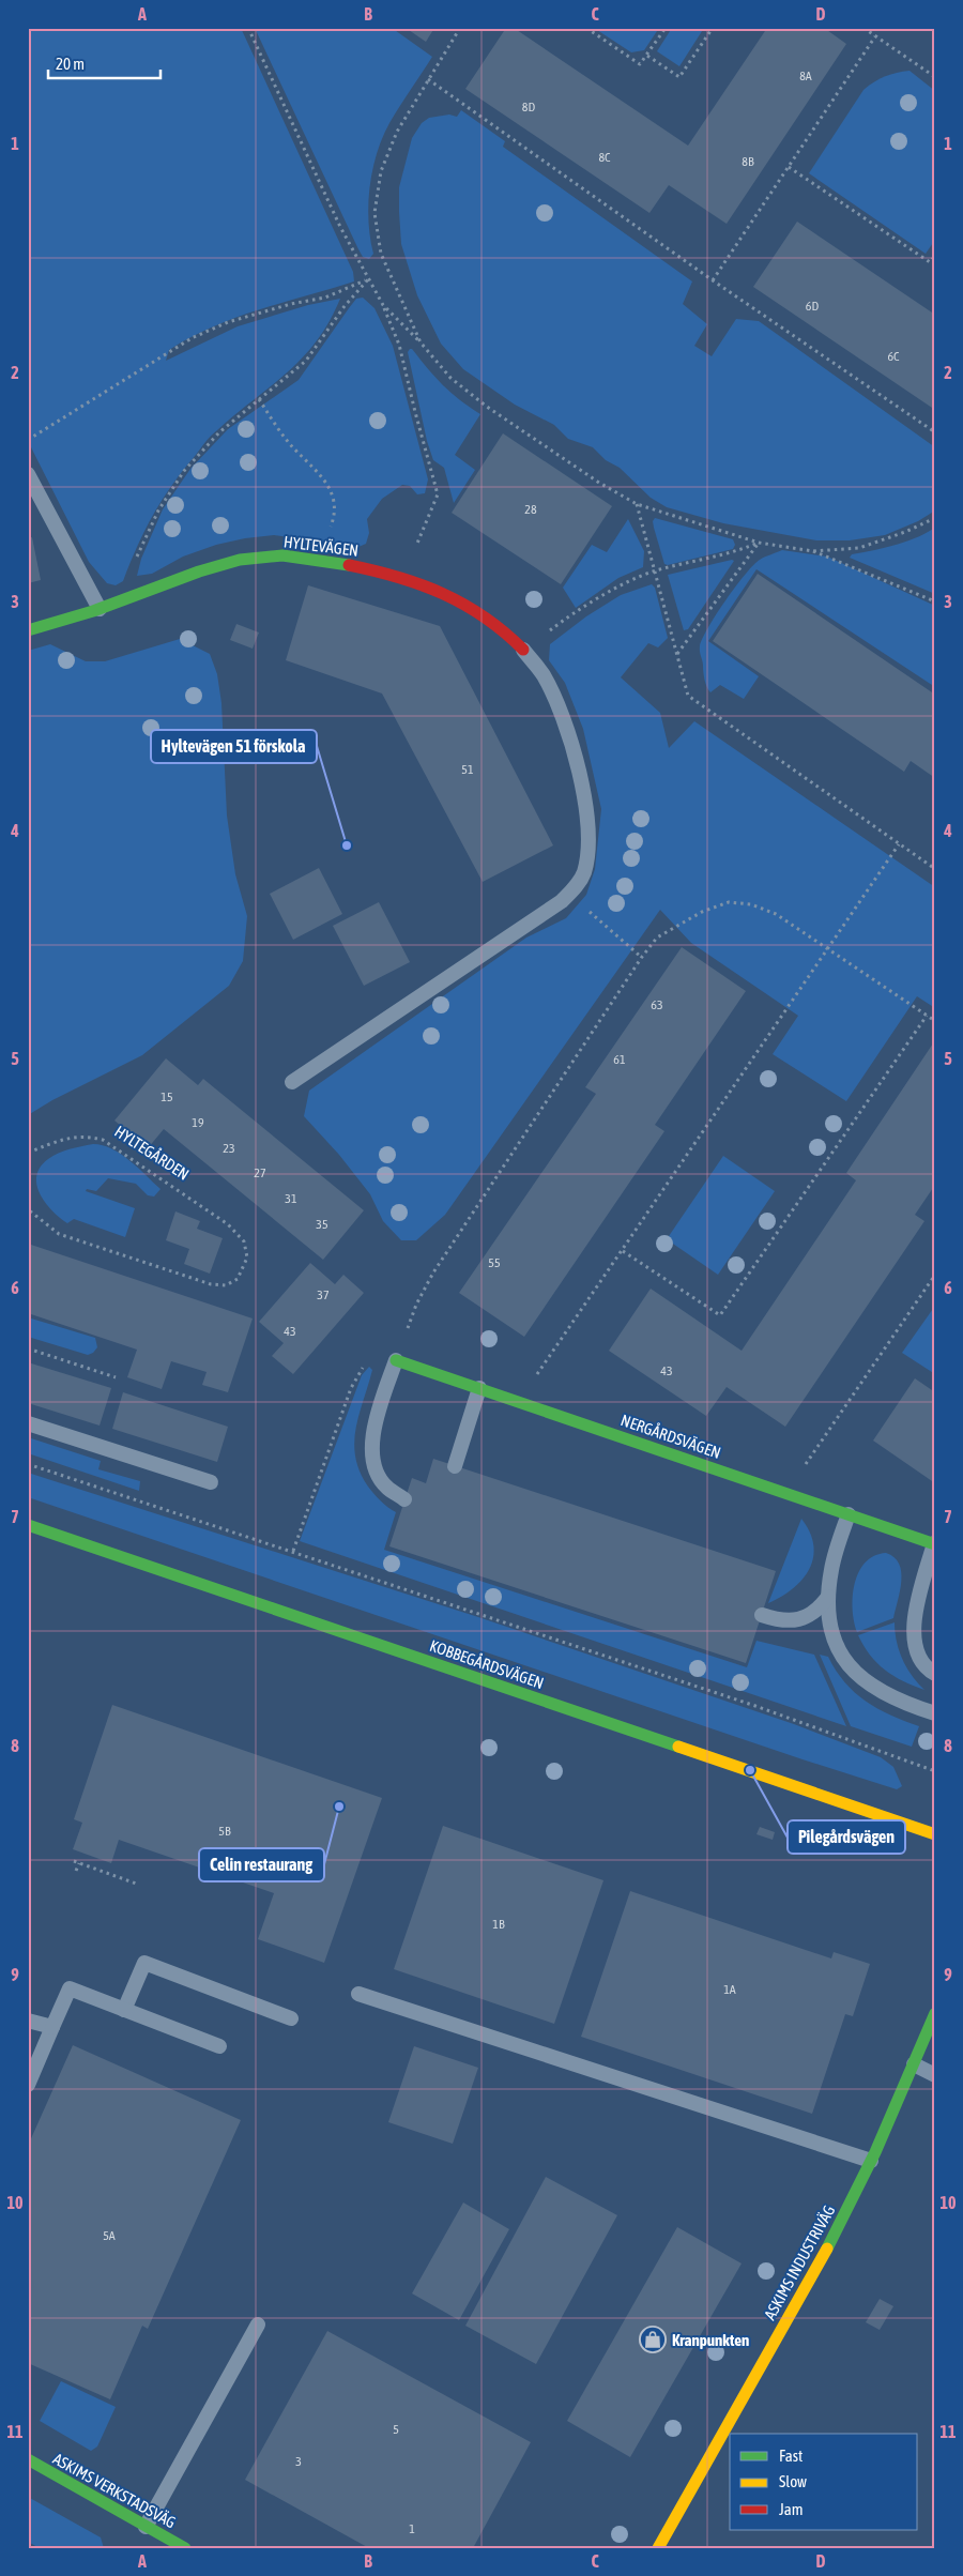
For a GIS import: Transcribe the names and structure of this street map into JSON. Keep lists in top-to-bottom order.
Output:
{
  "streets": {
    "street": [
      "HYLTEVÄGEN",
      "NERGÅRDSVÄGEN",
      "KOBBEGÅRDSVÄGEN",
      "ASKIMS INDUSTRIVÄG",
      "ASKIMS VERKSTADSVÄG"
    ],
    "path": ["HYLTEGÅRDEN"]
  },
  "places": {
    "other": ["Hyltevägen 51 förskola", "Pilegårdsvägen", "Celin restaurang"],
    "shop": ["Kranpunkten"]
  },
  "house_numbers": [
    "8A",
    "8D",
    "8C",
    "8B",
    "6D",
    "6C",
    "28",
    "51",
    "63",
    "61",
    "15",
    "19",
    "23",
    "27",
    "31",
    "35",
    "55",
    "37",
    "43",
    "43",
    "5B",
    "1B",
    "1A",
    "5A",
    "5",
    "3",
    "1"
  ],
  "legend": ["Fast", "Slow", "Jam"],
  "scale_bar": "20 m",
  "grid": {
    "columns": [
      "A",
      "B",
      "C",
      "D"
    ],
    "rows": [
      "1",
      "2",
      "3",
      "4",
      "5",
      "6",
      "7",
      "8",
      "9",
      "10",
      "11"
    ]
  }
}
